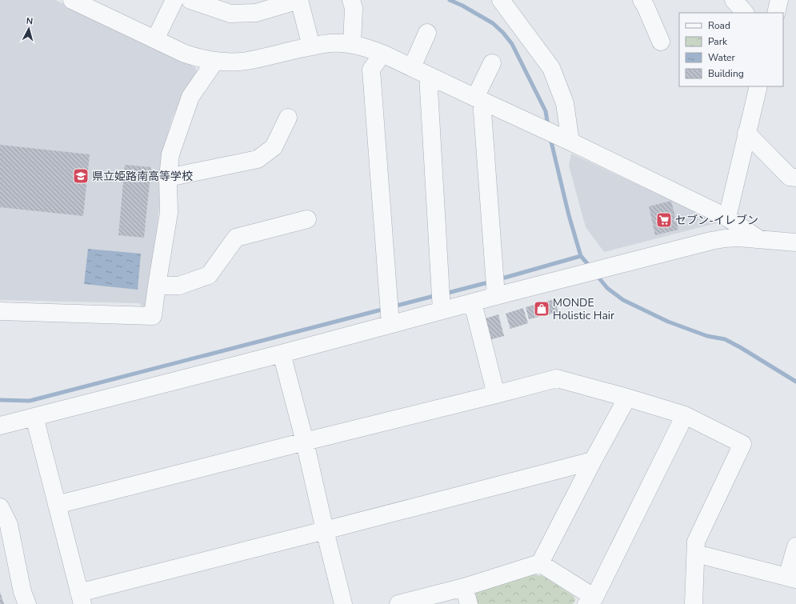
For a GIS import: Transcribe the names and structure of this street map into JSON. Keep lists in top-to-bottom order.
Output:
{
  "places": {
    "school or university": ["県立姫路南高等学校"],
    "supermarket": ["セブン-イレブン"],
    "shop": ["MONDE Holistic Hair"]
  },
  "legend": [
    "Road",
    "Park",
    "Water",
    "Building"
  ],
  "north": "top"
}
